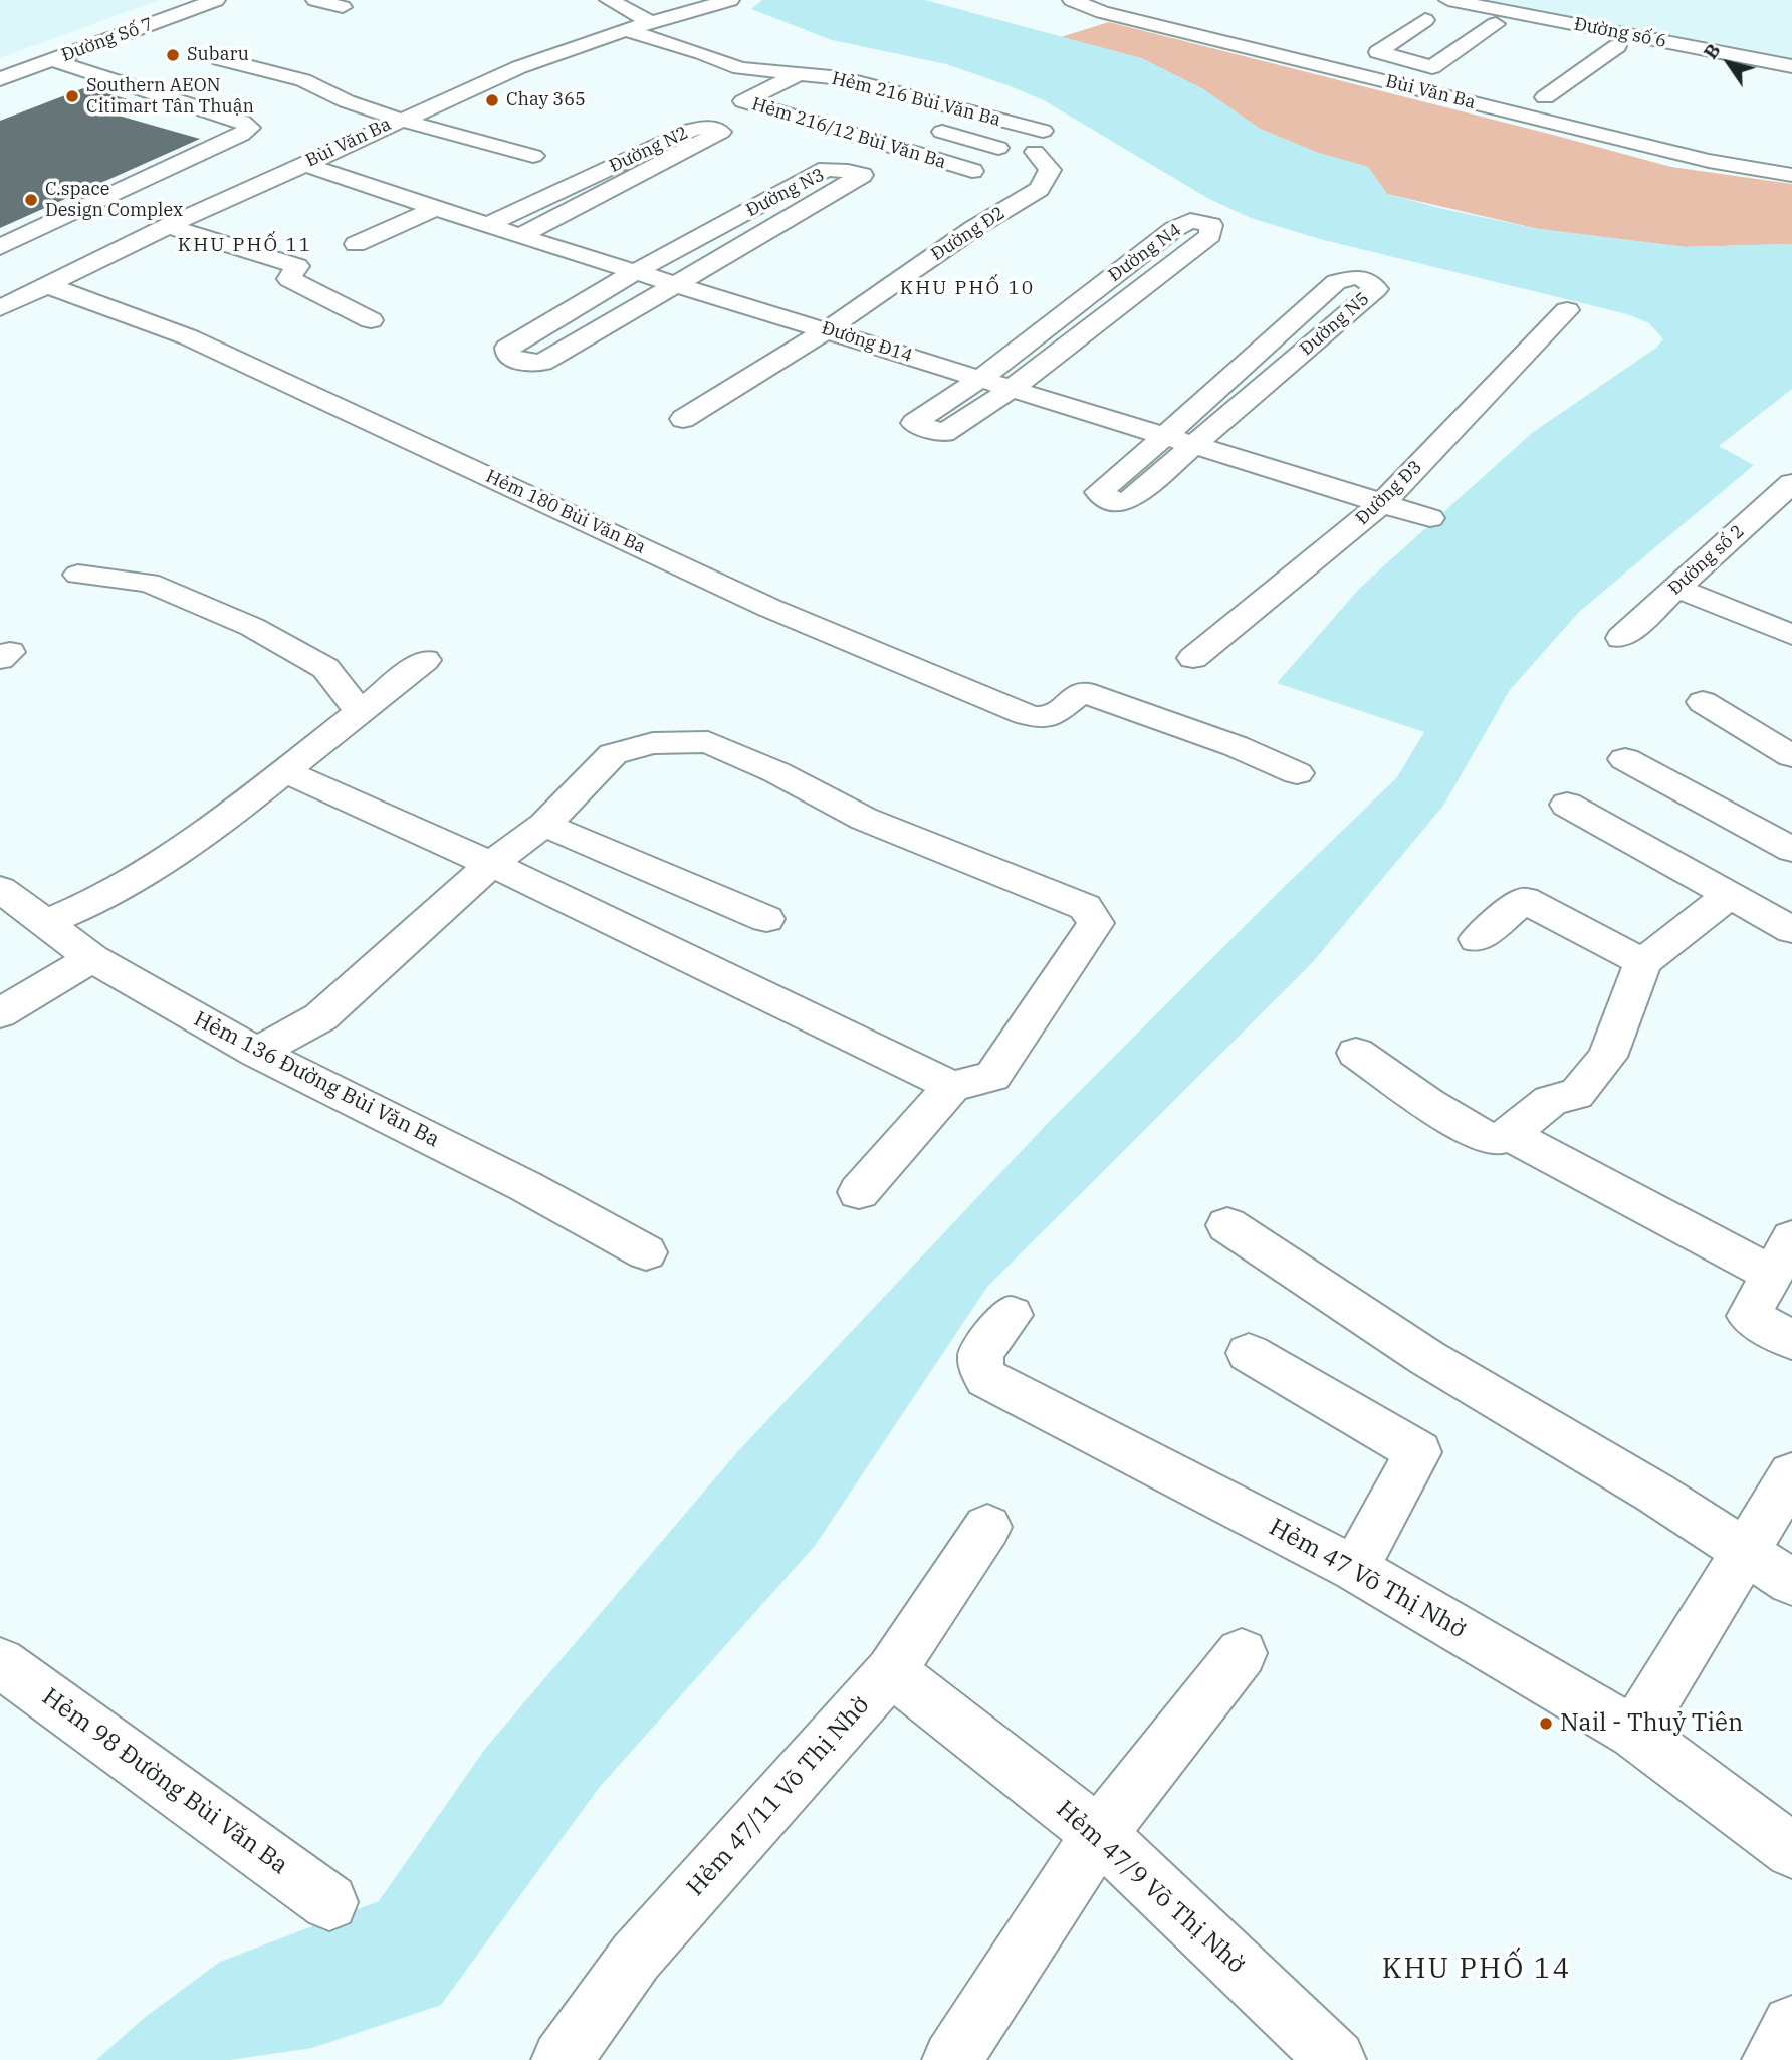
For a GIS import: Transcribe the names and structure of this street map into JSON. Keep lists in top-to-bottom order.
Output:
{
  "streets": {
    "street": [
      "Đường số 6",
      "Đường Số 7",
      "Bùi Văn Ba",
      "Hẻm 216 Bùi Văn Ba",
      "Hẻm 216/12 Bùi Văn Ba",
      "Đường N2",
      "Đường N3",
      "Đường Đ2",
      "Đường N4",
      "Đường N5",
      "Đường Đ14",
      "Đường Đ3",
      "Hẻm 180 Bùi Văn Ba",
      "Đường số 2",
      "Hẻm 136 Đường Bùi Văn Ba",
      "Hẻm 47 Võ Thị Nhờ",
      "Hẻm 98 Đường Bùi Văn Ba",
      "Hẻm 47/11 Võ Thị Nhờ",
      "Hẻm 47/9 Võ Thị Nhờ"
    ]
  },
  "crossings": [
    ["Bùi Văn Ba", "Hẻm 216 Bùi Văn Ba"],
    ["Bùi Văn Ba", "Đường Đ14"],
    ["Bùi Văn Ba", "Hẻm 180 Bùi Văn Ba"],
    ["Hẻm 216 Bùi Văn Ba", "Hẻm 216/12 Bùi Văn Ba"],
    ["Hẻm 216 Bùi Văn Ba", "Đường Đ2"],
    ["Đường N2", "Đường Đ14"],
    ["Đường N3", "Đường Đ14"],
    ["Đường Đ2", "Đường Đ14"],
    ["Đường N4", "Đường Đ14"],
    ["Đường N5", "Đường Đ14"],
    ["Đường Đ14", "Đường Đ3"],
    ["Hẻm 47/11 Võ Thị Nhờ", "Hẻm 47/9 Võ Thị Nhờ"]
  ],
  "districts": ["KHU PHỐ 11", "KHU PHỐ 10", "KHU PHỐ 14"],
  "places": [
    "Subaru",
    "Southern AEON Citimart Tân Thuận",
    "Chay 365",
    "C.space Design Complex",
    "Nail - Thuỷ Tiên"
  ],
  "north": "top left"
}
